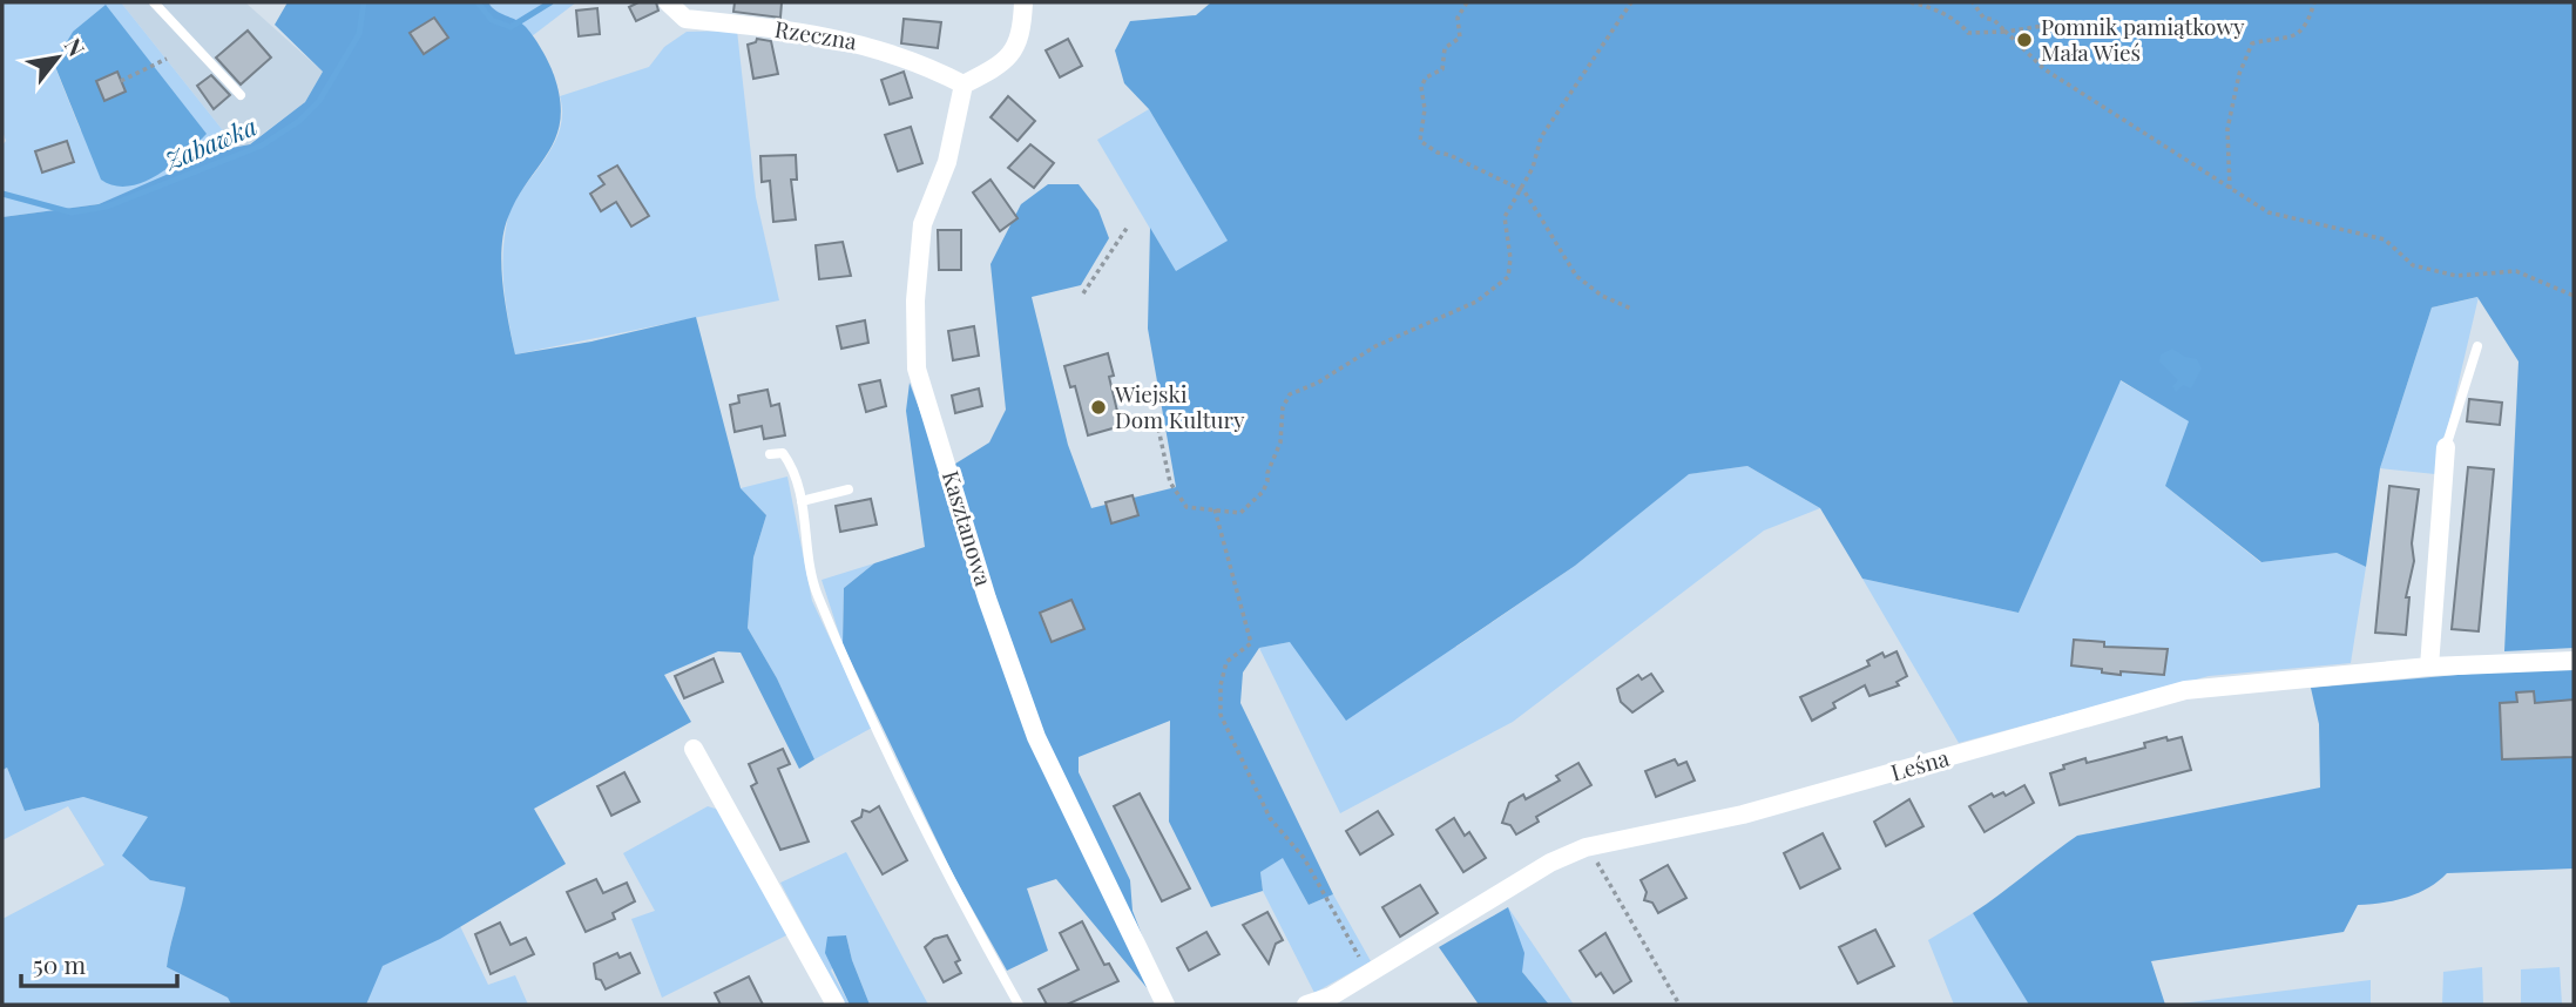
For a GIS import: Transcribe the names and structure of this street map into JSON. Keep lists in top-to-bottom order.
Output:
{
  "streets": {
    "street": ["Rzeczna", "Kasztanowa", "Leśna"]
  },
  "crossings": [
    ["Rzeczna", "Kasztanowa"]
  ],
  "water": ["Zabawka"],
  "places": ["Pomnik pamiątkowy Mała Wieś", "Wiejski Dom Kultury"],
  "scale_bar": "50 m",
  "north": "top right"
}
